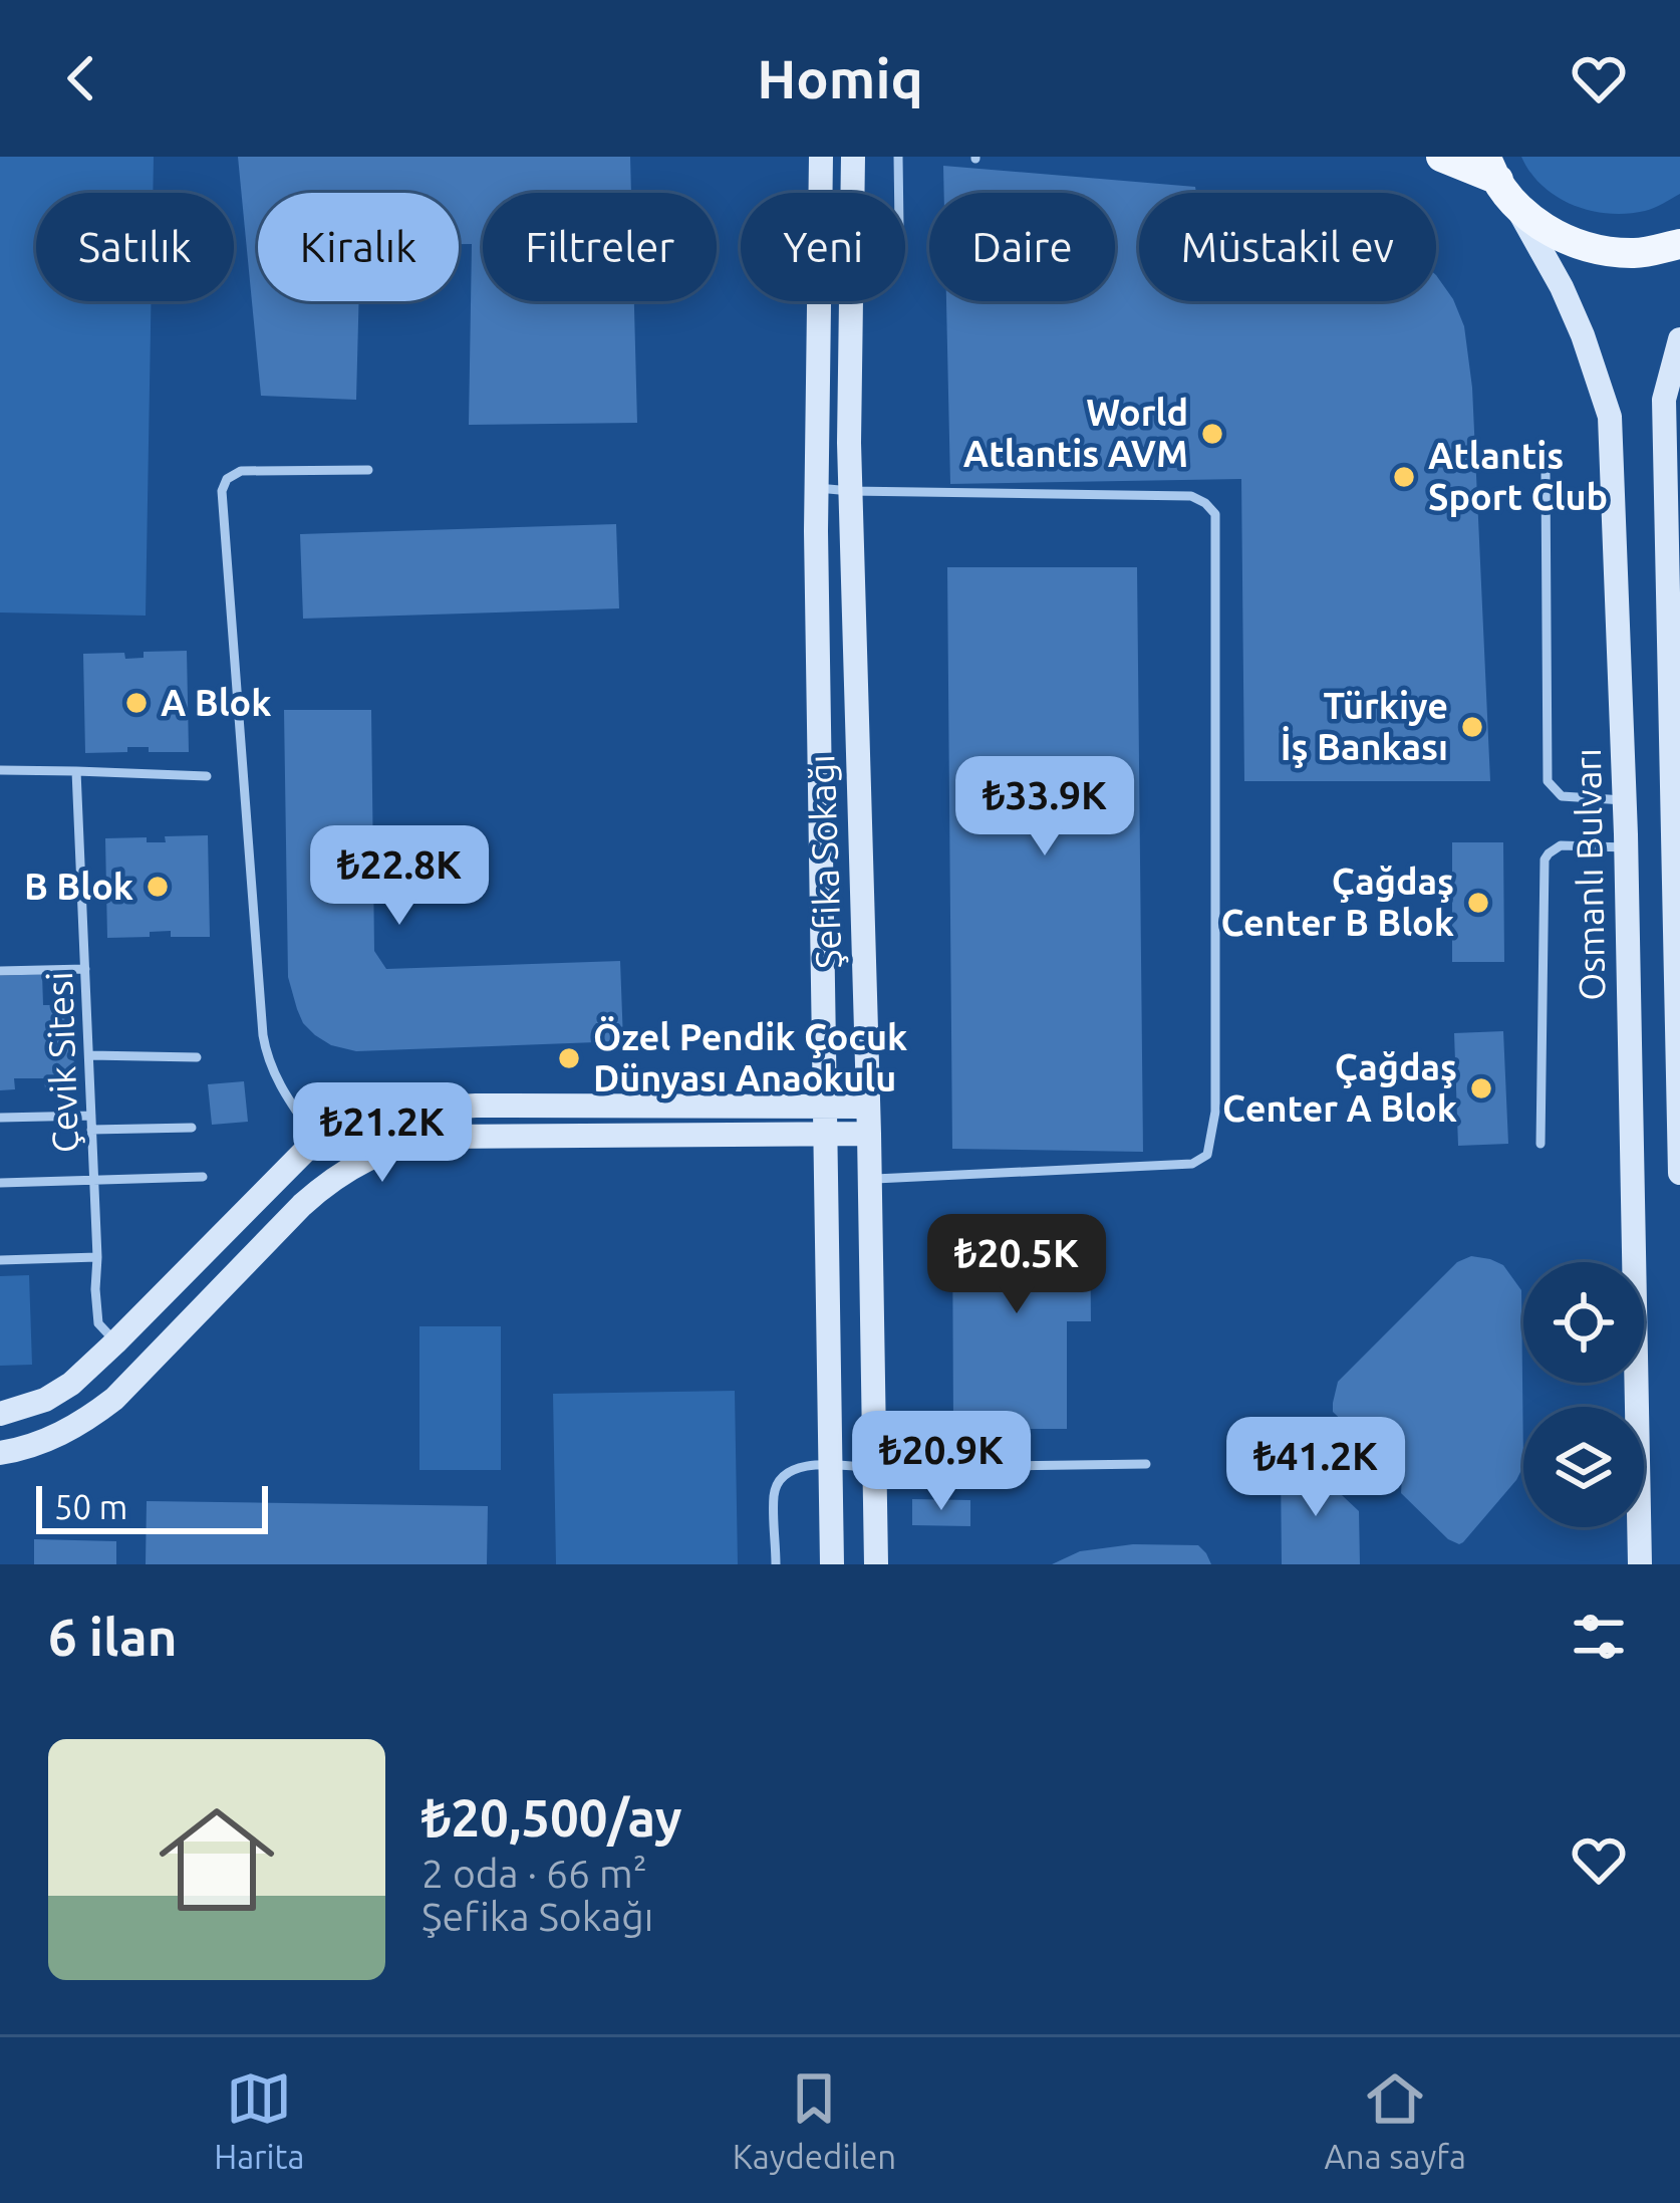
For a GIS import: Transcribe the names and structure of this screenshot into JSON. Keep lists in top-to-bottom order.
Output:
{
  "streets": {
    "street": ["Şefika Sokağı", "Osmanlı Bulvarı"],
    "lane": ["Çevik Sitesi"]
  },
  "places": [
    "World Atlantis AVM",
    "Atlantis Sport Club",
    "A Blok",
    "Türkiye İş Bankası",
    "B Blok",
    "Çağdaş Center B Blok",
    "Özel Pendik Çocuk Dünyası Anaokulu",
    "Çağdaş Center A Blok"
  ],
  "scale_bar": "50 m",
  "page": {
    "header": "Homiq",
    "chip": [
      "Satılık",
      "Kiralık",
      "Filtreler",
      "Yeni",
      "Daire",
      "Müstakil ev"
    ],
    "price": [
      "₺33.9K",
      "₺22.8K",
      "₺21.2K",
      "₺20.5K",
      "₺20.9K",
      "₺41.2K"
    ],
    "scale": "50 m",
    "heading": "6 ilan",
    "list": [
      {
        "name": "₺20,500/ay",
        "note": "2 oda · 66 m² · Şefika Sokağı"
      }
    ],
    "tabs": ["Harita", "Kaydedilen", "Ana sayfa"]
  }
}
